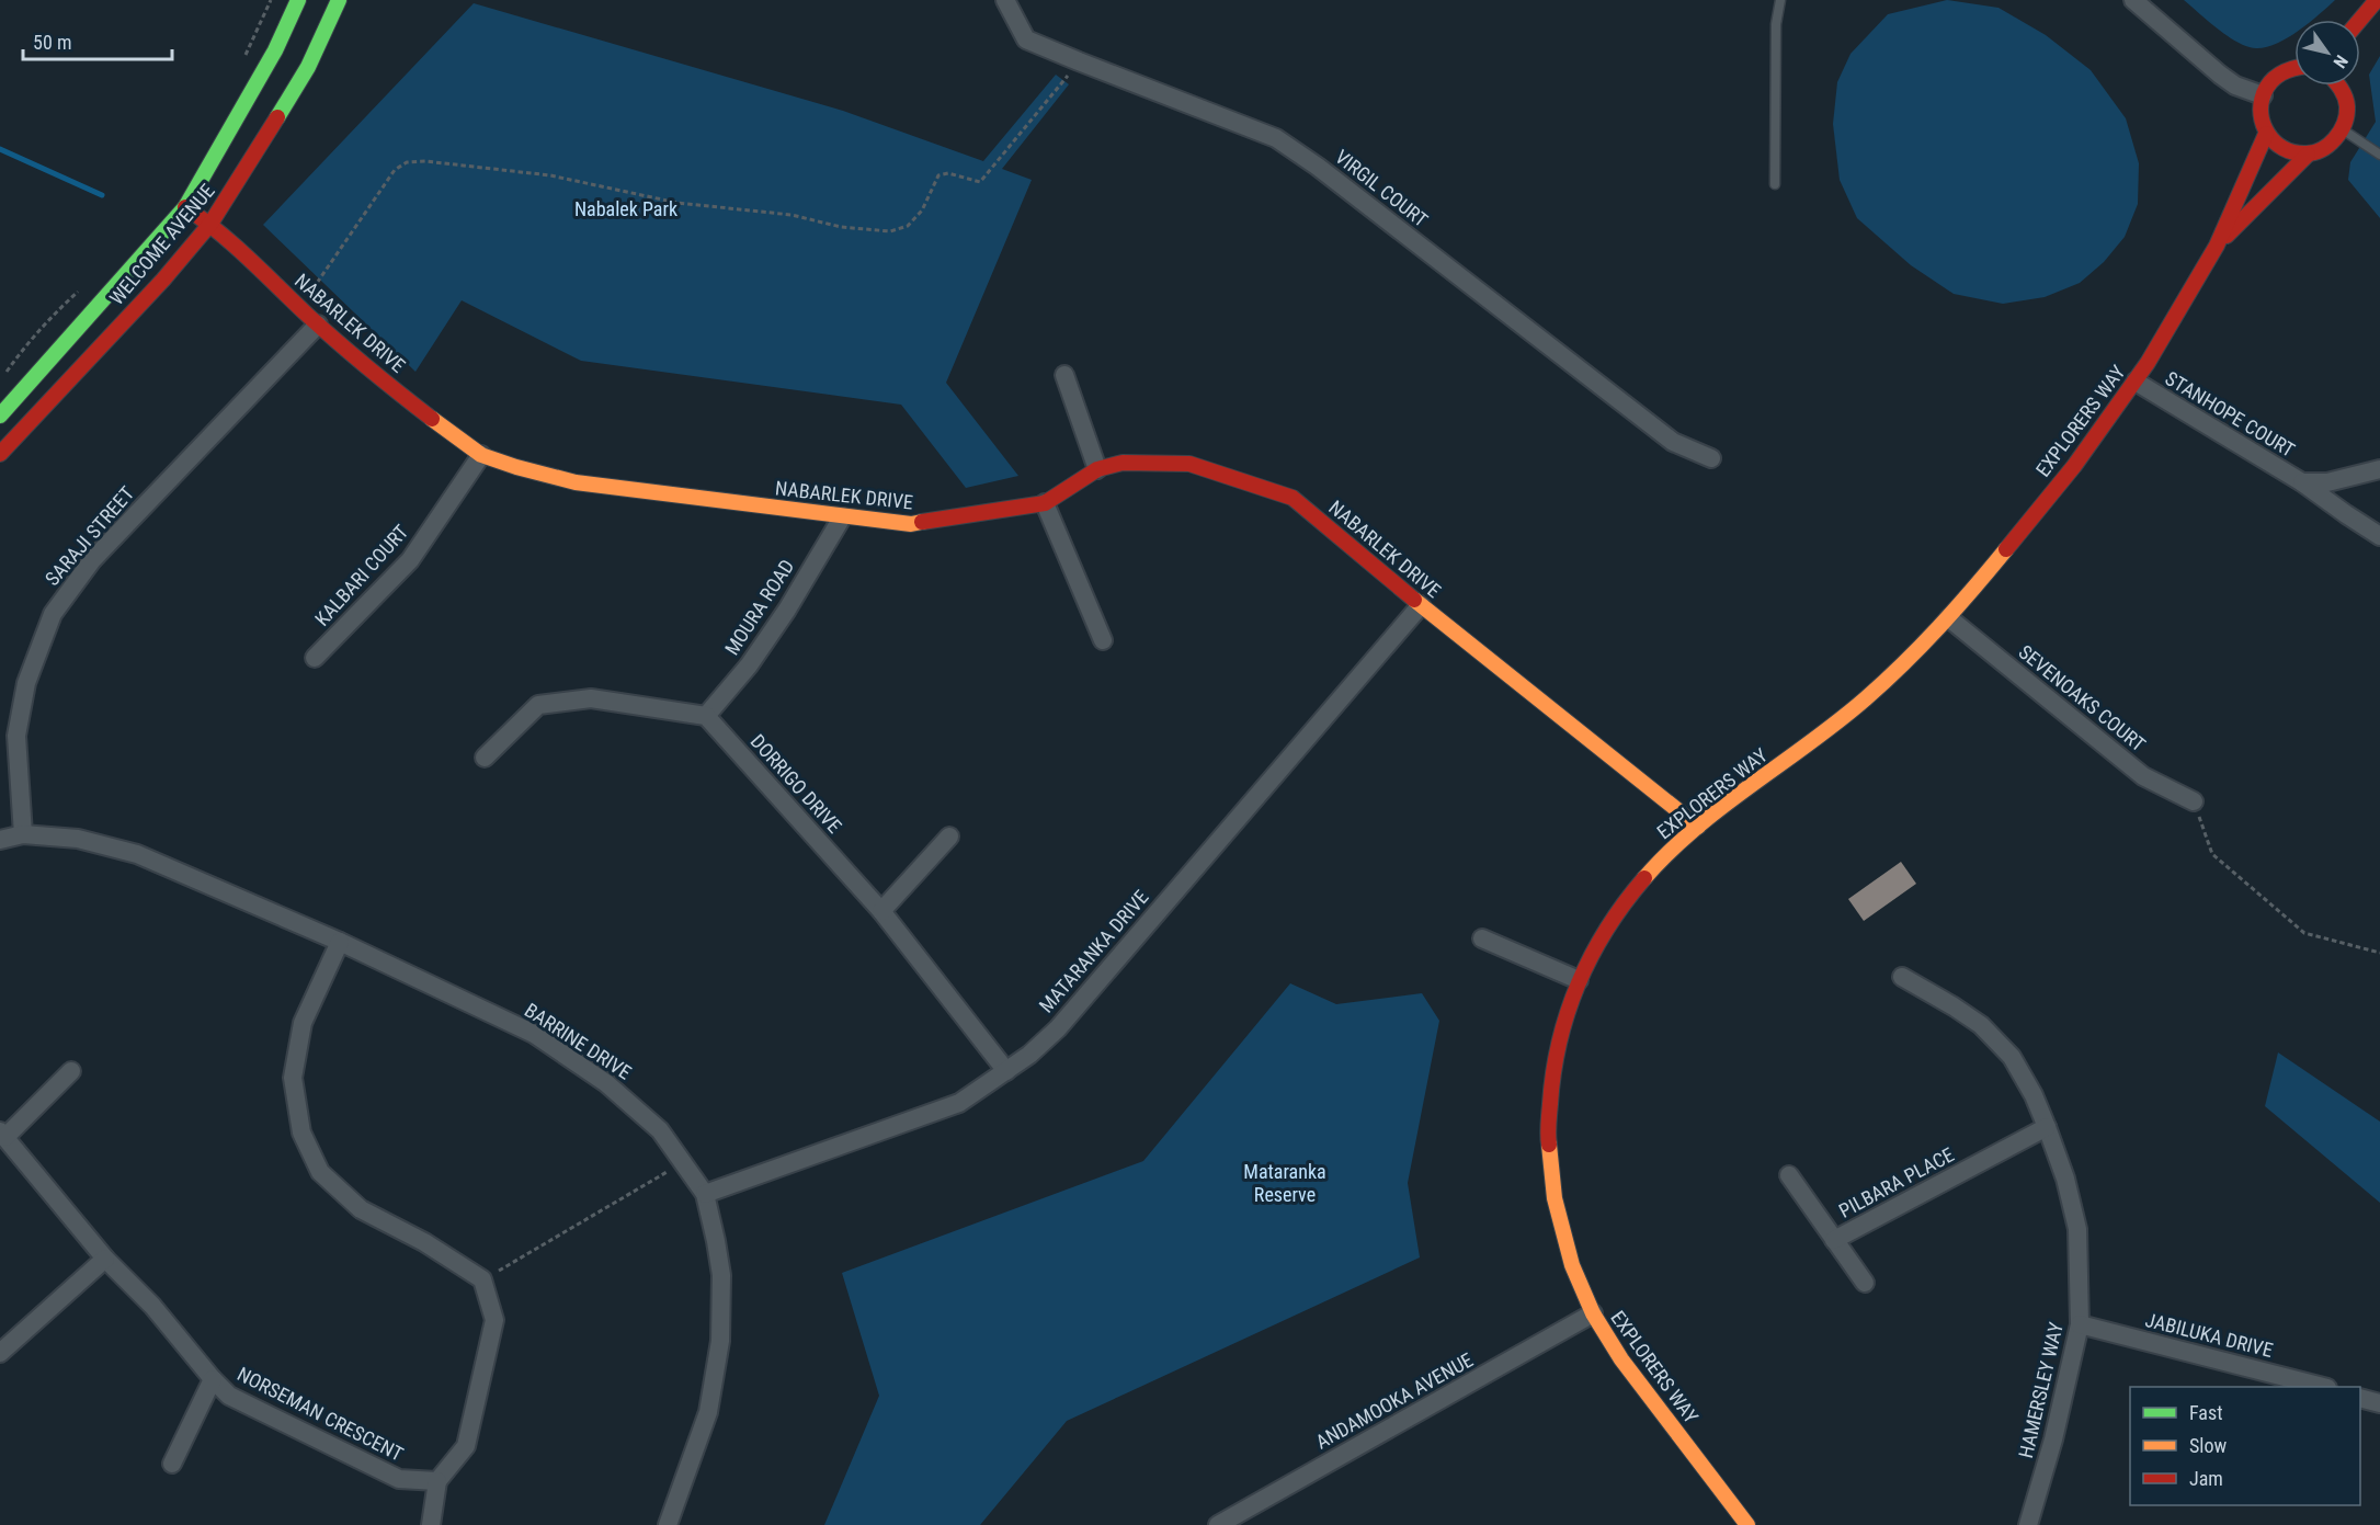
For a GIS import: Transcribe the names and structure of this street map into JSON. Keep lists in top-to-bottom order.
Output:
{
  "streets": {
    "street": [
      "VIRGIL COURT",
      "WELCOME AVENUE",
      "NABARLEK DRIVE",
      "STANHOPE COURT",
      "EXPLORERS WAY",
      "SARAJI STREET",
      "KALBARI COURT",
      "MOURA ROAD",
      "SEVENOAKS COURT",
      "DORRIGO DRIVE",
      "MATARANKA DRIVE",
      "BARRINE DRIVE",
      "PILBARA PLACE",
      "JABILUKA DRIVE",
      "HAMERSLEY WAY",
      "ANDAMOOKA AVENUE",
      "NORSEMAN CRESCENT"
    ]
  },
  "crossings": [
    ["WELCOME AVENUE", "NABARLEK DRIVE"],
    ["NABARLEK DRIVE", "EXPLORERS WAY"],
    ["NABARLEK DRIVE", "SARAJI STREET"],
    ["NABARLEK DRIVE", "KALBARI COURT"],
    ["NABARLEK DRIVE", "MOURA ROAD"],
    ["NABARLEK DRIVE", "MATARANKA DRIVE"],
    ["STANHOPE COURT", "EXPLORERS WAY"],
    ["EXPLORERS WAY", "SEVENOAKS COURT"],
    ["EXPLORERS WAY", "ANDAMOOKA AVENUE"],
    ["SARAJI STREET", "BARRINE DRIVE"],
    ["MOURA ROAD", "DORRIGO DRIVE"],
    ["DORRIGO DRIVE", "MATARANKA DRIVE"],
    ["MATARANKA DRIVE", "BARRINE DRIVE"],
    ["PILBARA PLACE", "HAMERSLEY WAY"],
    ["JABILUKA DRIVE", "HAMERSLEY WAY"]
  ],
  "parks": ["Nabalek Park", "Mataranka Reserve"],
  "legend": ["Fast", "Slow", "Jam"],
  "scale_bar": "50 m",
  "north": "bottom right"
}
